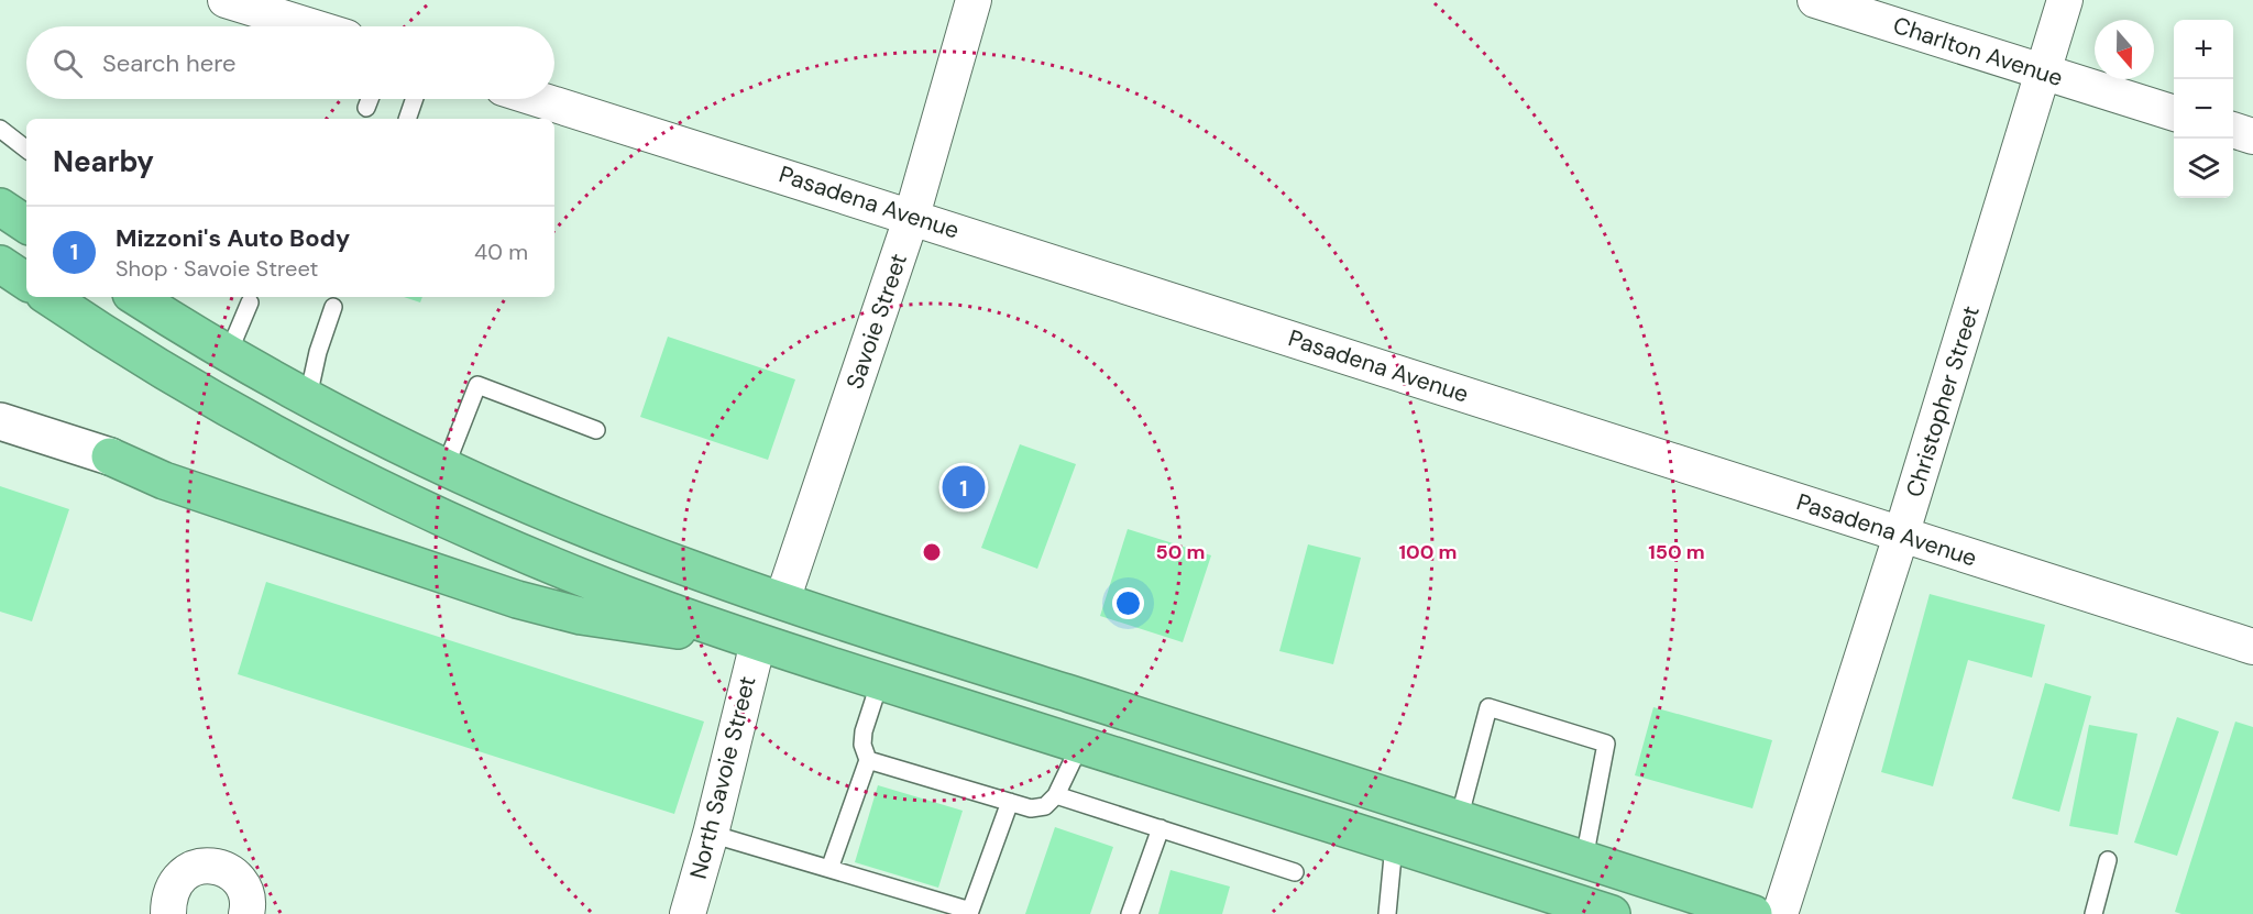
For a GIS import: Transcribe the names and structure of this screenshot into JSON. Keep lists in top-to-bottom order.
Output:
{
  "streets": {
    "street": [
      "Charlton Avenue",
      "Pasadena Avenue",
      "Savoie Street",
      "Christopher Street",
      "North Savoie Street"
    ]
  },
  "crossings": [
    ["Charlton Avenue", "Christopher Street"],
    ["Pasadena Avenue", "Savoie Street"],
    ["Pasadena Avenue", "Christopher Street"]
  ],
  "north": "bottom",
  "page": {
    "map_buttons": ["+", "−"],
    "search": "Search here",
    "heading": "Nearby",
    "list": [
      {
        "mark": "1",
        "name": "Mizzoni's Auto Body",
        "note": "Shop · Savoie Street",
        "value": "40 m"
      }
    ],
    "pins": "1"
  },
  "rings": ["50 m", "100 m", "150 m"]
}
